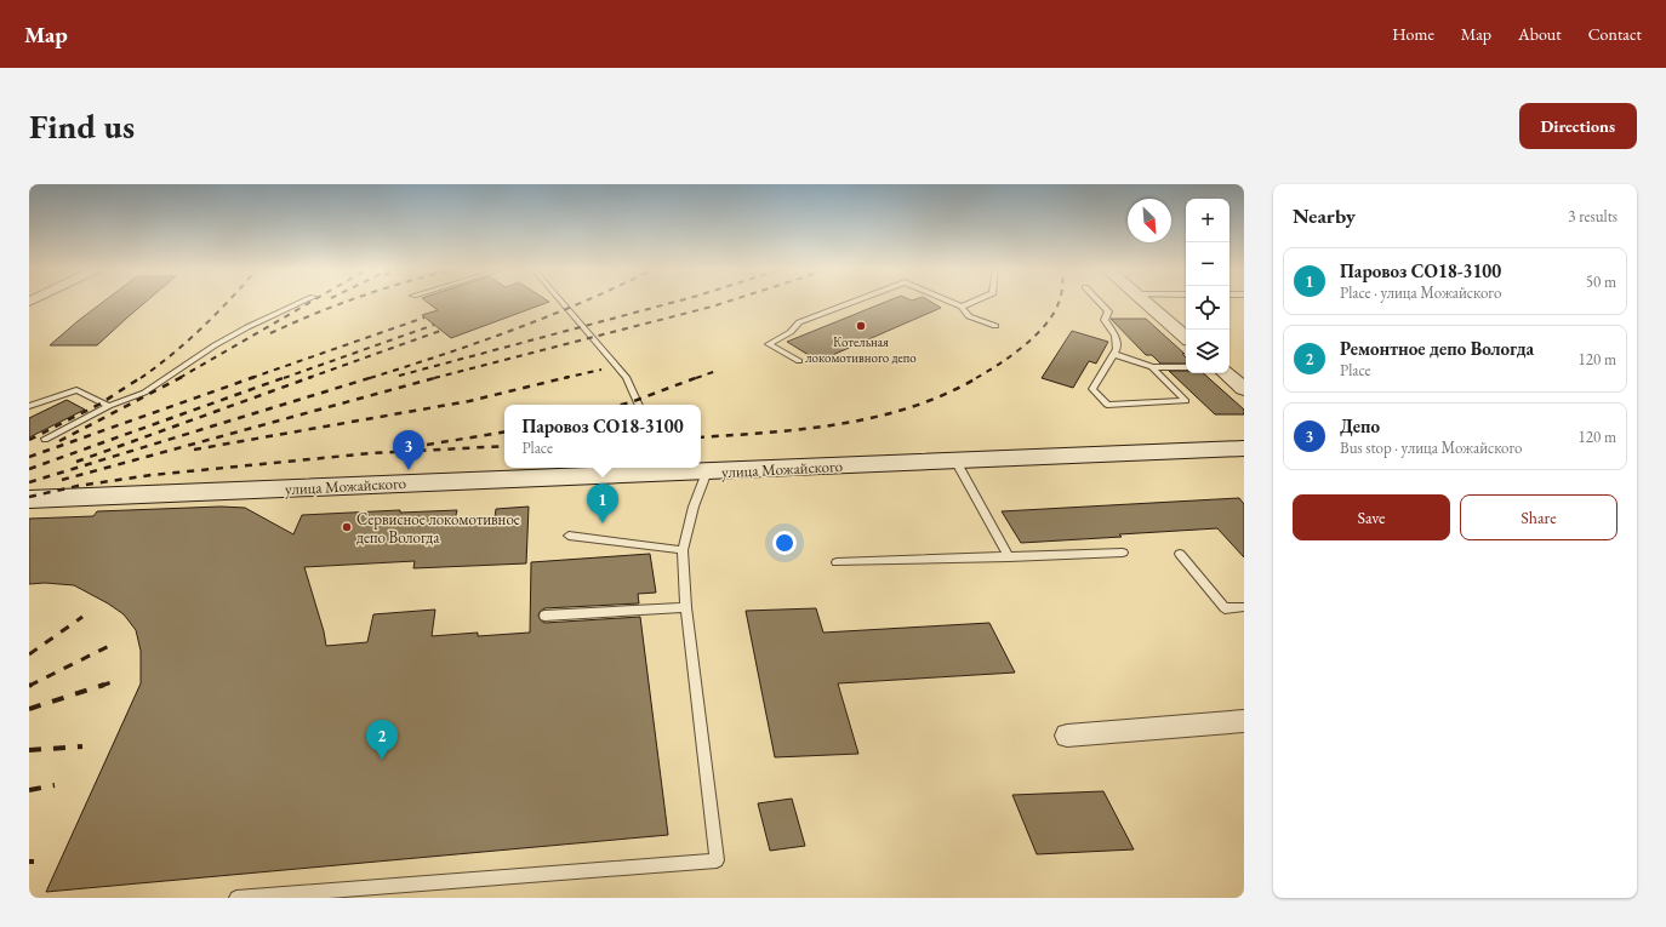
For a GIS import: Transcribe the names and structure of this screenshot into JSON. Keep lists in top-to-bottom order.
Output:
{
  "streets": {
    "main road": ["улица Можайского"]
  },
  "places": ["Котельная локомотивного депо", "Сервисное локомотивное депо Вологда"],
  "north": "bottom right",
  "page": {
    "header": "Map",
    "nav": [
      "Home",
      "Map",
      "About",
      "Contact"
    ],
    "buttons": [
      "Directions",
      ["Save", "Share"]
    ],
    "title": "Find us",
    "heading": ["Nearby", "3 results"],
    "map_buttons": ["+", "−"],
    "list": [
      {
        "mark": "1",
        "name": "Паровоз СО18-3100",
        "note": "Place · улица Можайского",
        "value": "50 m"
      },
      {
        "mark": "2",
        "name": "Ремонтное депо Вологда",
        "note": "Place",
        "value": "120 m"
      },
      {
        "mark": "3",
        "name": "Депо",
        "note": "Bus stop · улица Можайского",
        "value": "120 m"
      }
    ],
    "popup": ["Паровоз СО18-3100", "Place"],
    "pins": ["3", "1", "2"]
  }
}
